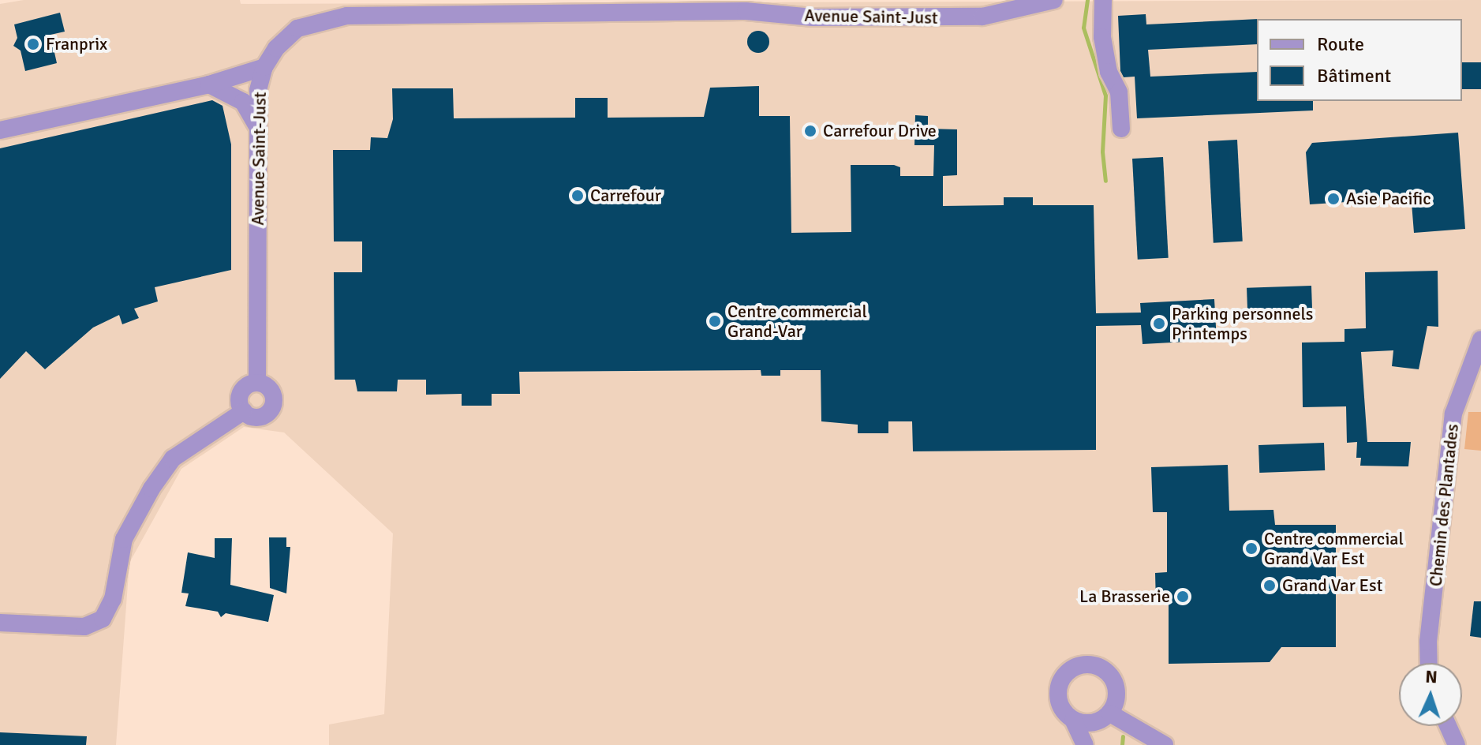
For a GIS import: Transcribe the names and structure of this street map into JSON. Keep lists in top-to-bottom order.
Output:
{
  "streets": {
    "street": ["Avenue Saint-Just", "Chemin des Plantades"]
  },
  "places": [
    "Franprix",
    "Carrefour Drive",
    "Carrefour",
    "Asie Pacific",
    "Centre commercial Grand-Var",
    "Parking personnels Printemps",
    "Centre commercial Grand Var Est",
    "Grand Var Est",
    "La Brasserie"
  ],
  "legend": ["Route", "Bâtiment"],
  "north": "top"
}
